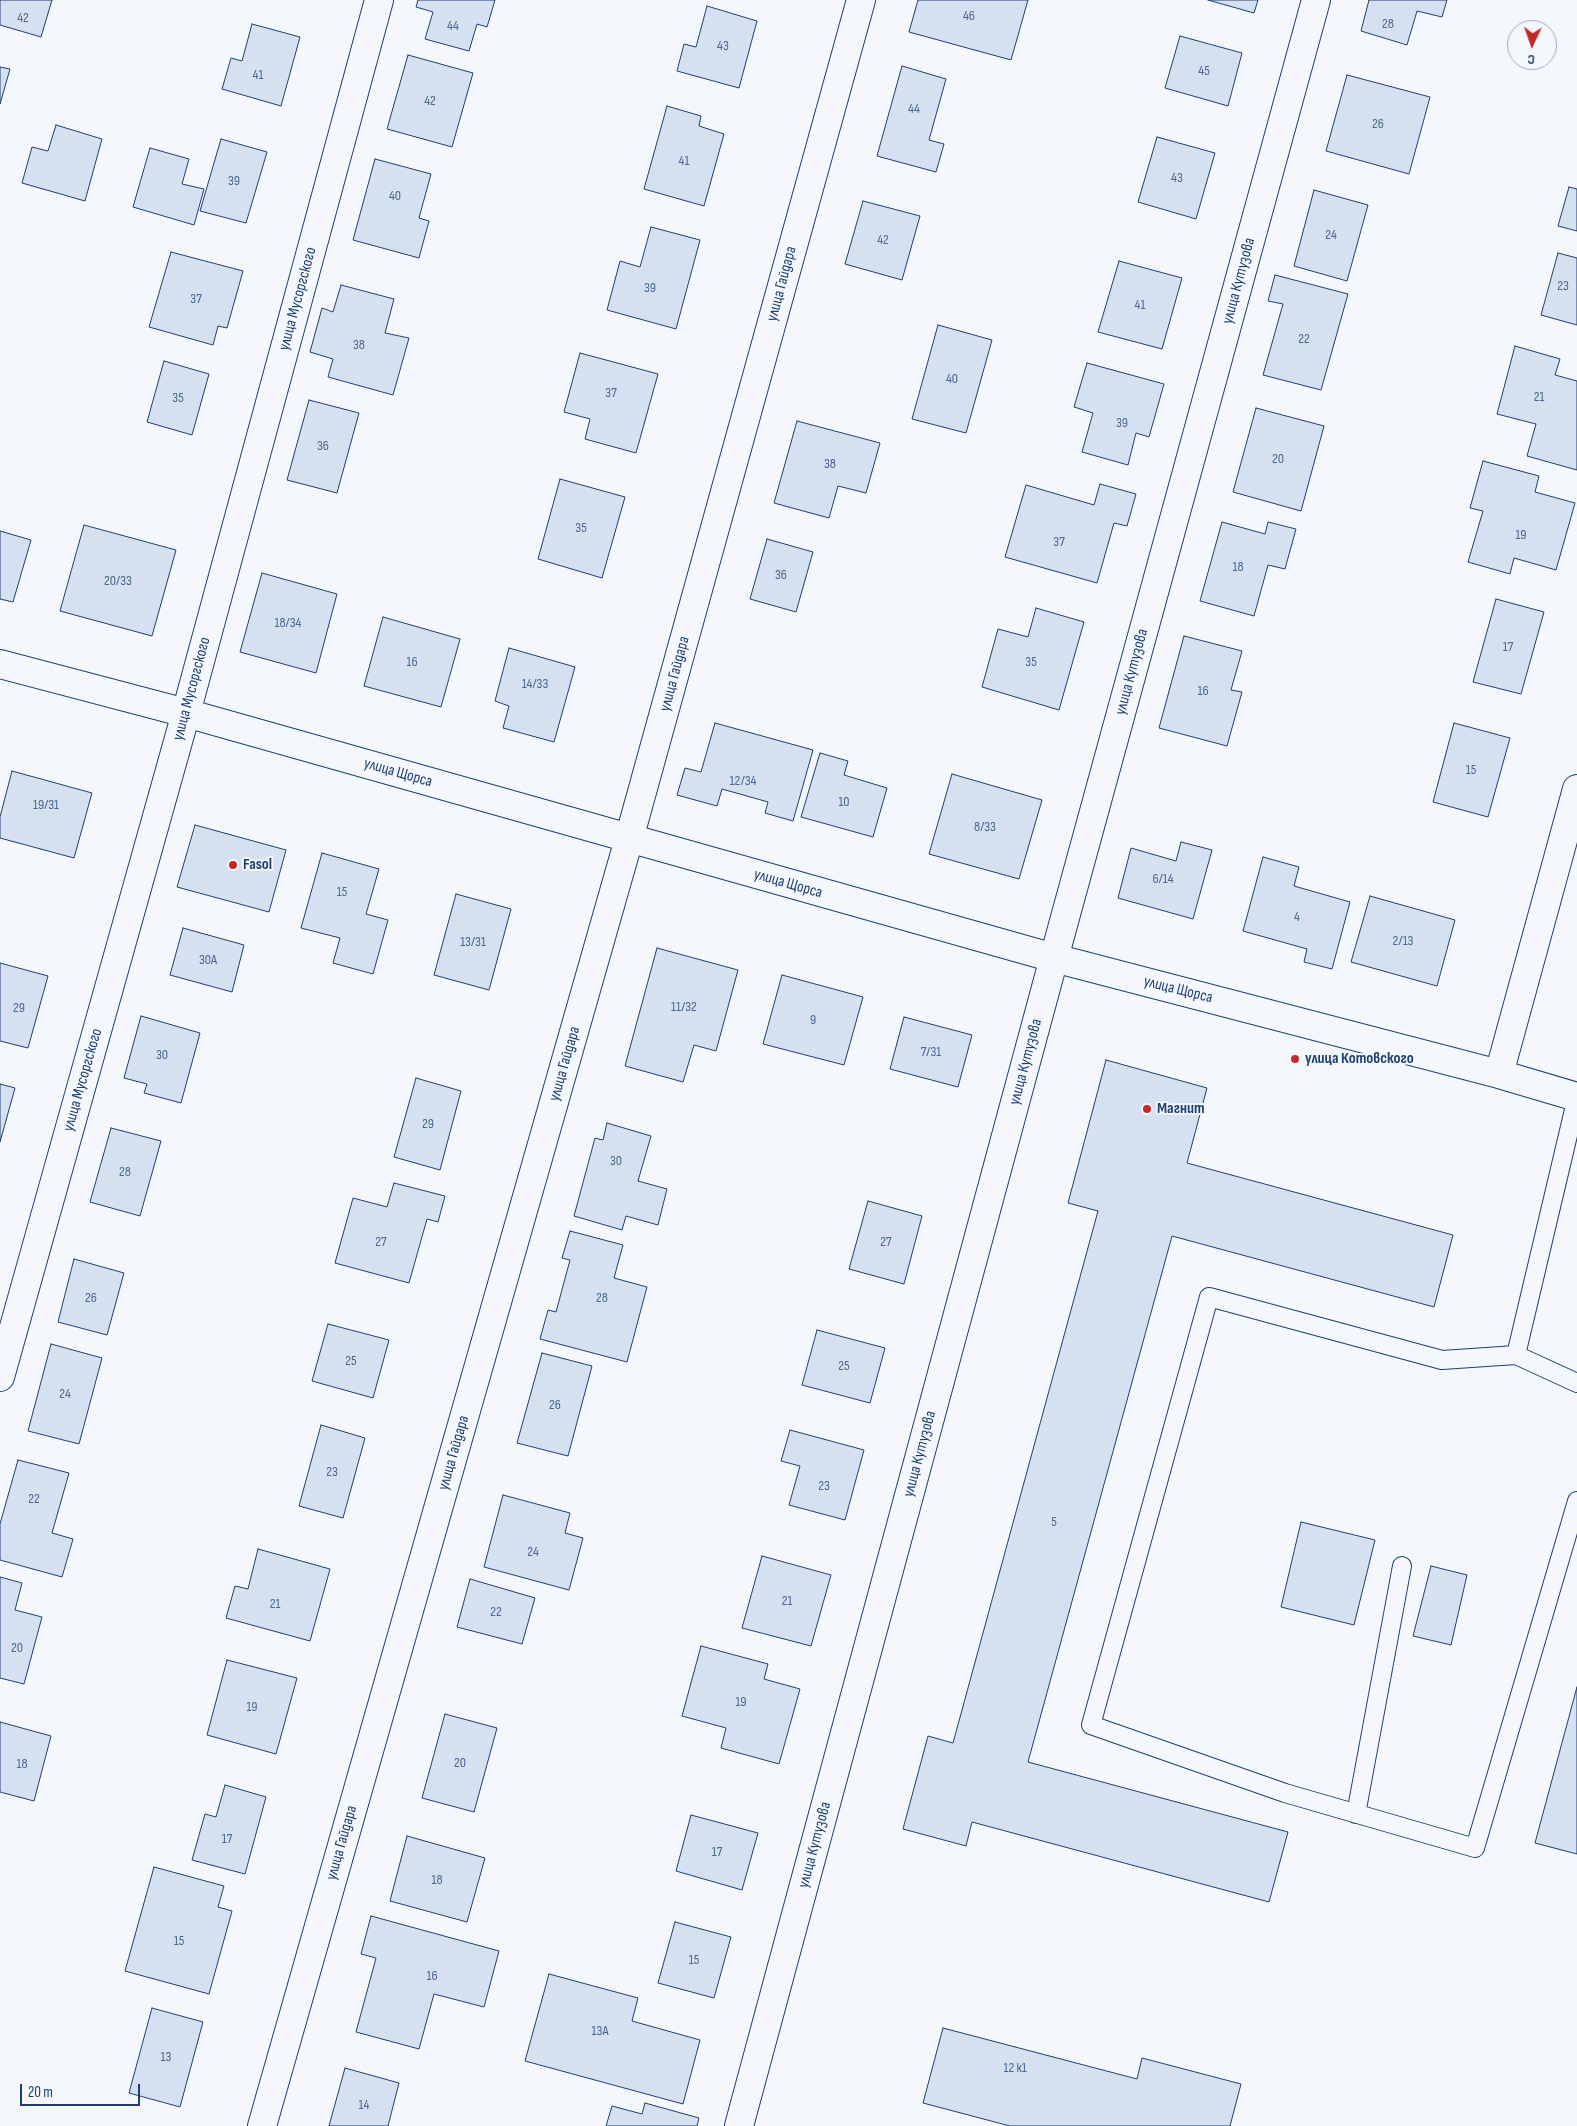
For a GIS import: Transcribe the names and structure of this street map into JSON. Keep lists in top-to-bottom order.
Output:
{
  "streets": {
    "street": [
      "улица Кутузова",
      "улица Гайдара",
      "улица Мусоргского",
      "улица Щорса"
    ]
  },
  "crossings": [
    ["улица Кутузова", "улица Щорса"],
    ["улица Гайдара", "улица Щорса"],
    ["улица Мусоргского", "улица Щорса"]
  ],
  "places": ["Fasol", "улица Котовского", "Магнит"],
  "house_numbers": [
    "46",
    "42",
    "28",
    "44",
    "43",
    "45",
    "41",
    "42",
    "44",
    "26",
    "41",
    "43",
    "39",
    "40",
    "24",
    "42",
    "23",
    "39",
    "37",
    "41",
    "22",
    "38",
    "40",
    "37",
    "21",
    "35",
    "39",
    "36",
    "20",
    "38",
    "35",
    "19",
    "37",
    "18",
    "36",
    "20/33",
    "18/34",
    "17",
    "16",
    "35",
    "14/33",
    "16",
    "15",
    "12/34",
    "10",
    "19/31",
    "8/33",
    "6/14",
    "15",
    "4",
    "2/13",
    "13/31",
    "30А",
    "11/32",
    "29",
    "9",
    "7/31",
    "30",
    "29",
    "30",
    "28",
    "27",
    "27",
    "26",
    "28",
    "25",
    "25",
    "24",
    "26",
    "23",
    "23",
    "22",
    "5",
    "24",
    "21",
    "21",
    "22",
    "20",
    "19",
    "19",
    "20",
    "18",
    "17",
    "17",
    "18",
    "15",
    "15",
    "16",
    "13А",
    "13",
    "12 к1",
    "14"
  ],
  "scale_bar": "20 m",
  "north": "bottom"
}
